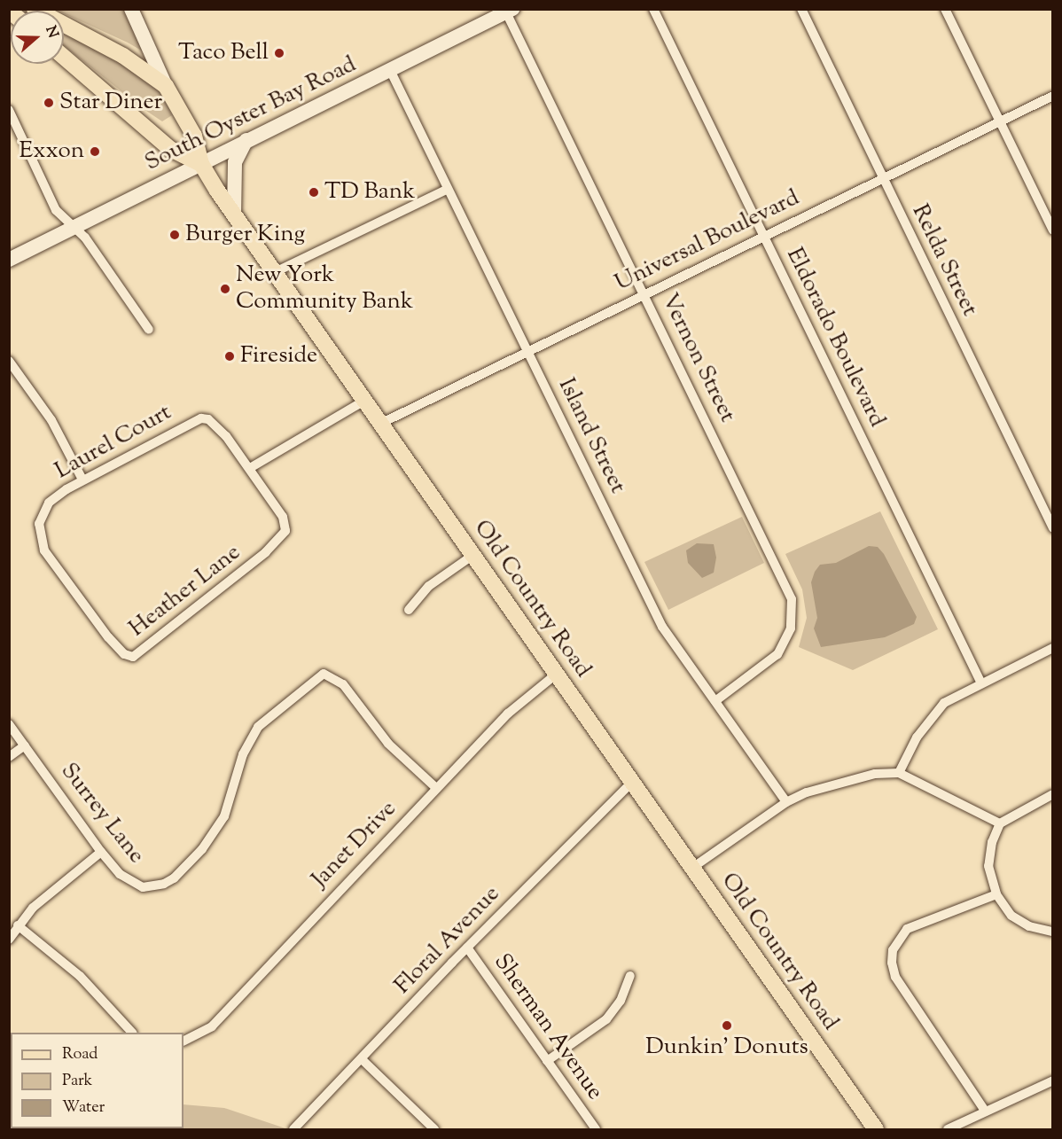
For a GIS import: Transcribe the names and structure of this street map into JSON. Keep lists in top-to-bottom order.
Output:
{
  "streets": {
    "main road": ["South Oyster Bay Road", "Old Country Road"],
    "street": [
      "Universal Boulevard",
      "Relda Street",
      "Eldorado Boulevard",
      "Vernon Street",
      "Island Street",
      "Laurel Court",
      "Heather Lane",
      "Surrey Lane",
      "Janet Drive",
      "Floral Avenue",
      "Sherman Avenue"
    ]
  },
  "crossings": [
    ["South Oyster Bay Road", "Vernon Street"],
    ["South Oyster Bay Road", "Island Street"],
    ["South Oyster Bay Road", "Old Country Road"],
    ["Universal Boulevard", "Relda Street"],
    ["Universal Boulevard", "Eldorado Boulevard"],
    ["Universal Boulevard", "Vernon Street"],
    ["Universal Boulevard", "Island Street"],
    ["Universal Boulevard", "Old Country Road"],
    ["Vernon Street", "Island Street"],
    ["Laurel Court", "Heather Lane"],
    ["Old Country Road", "Janet Drive"],
    ["Old Country Road", "Floral Avenue"],
    ["Surrey Lane", "Janet Drive"],
    ["Floral Avenue", "Sherman Avenue"]
  ],
  "places": [
    "Taco Bell",
    "Star Diner",
    "Exxon",
    "TD Bank",
    "Burger King",
    "New York Community Bank",
    "Fireside",
    "Dunkin' Donuts"
  ],
  "legend": ["Road", "Park", "Water"],
  "north": "right"
}
